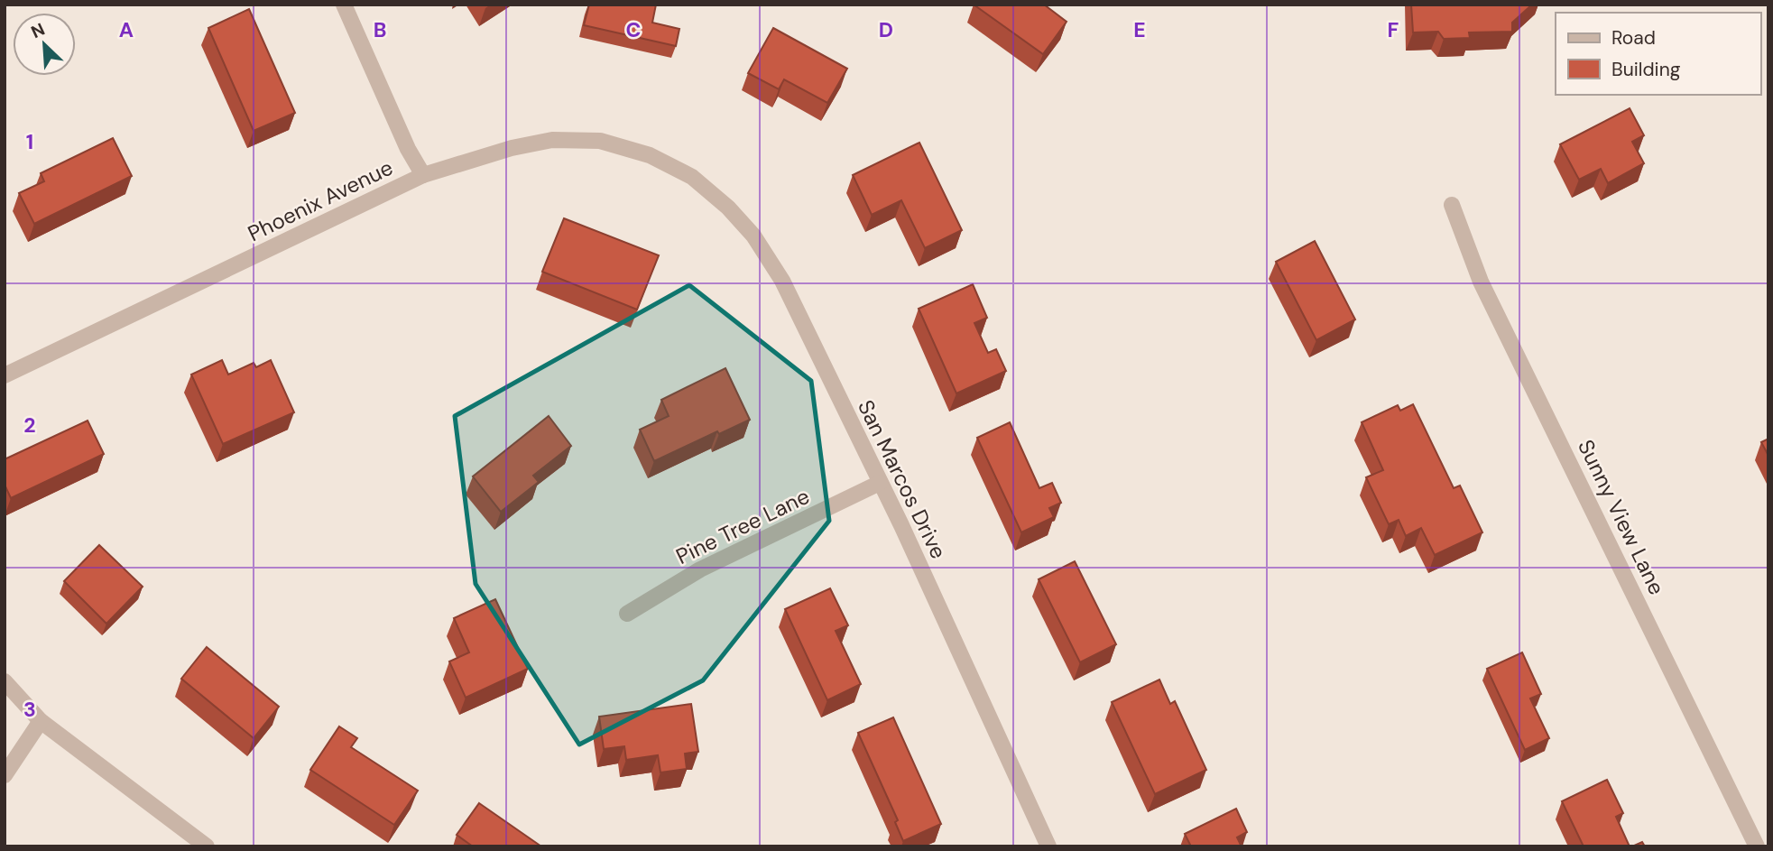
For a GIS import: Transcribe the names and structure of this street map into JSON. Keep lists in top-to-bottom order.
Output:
{
  "streets": {
    "street": [
      "Phoenix Avenue",
      "San Marcos Drive",
      "Sunny View Lane",
      "Pine Tree Lane"
    ]
  },
  "crossings": [
    ["Phoenix Avenue", "San Marcos Drive"],
    ["San Marcos Drive", "Pine Tree Lane"]
  ],
  "legend": ["Road", "Building"],
  "north": "top left",
  "grid": {
    "columns": [
      "A",
      "B",
      "C",
      "D",
      "E",
      "F"
    ],
    "rows": ["1", "2", "3"]
  }
}
